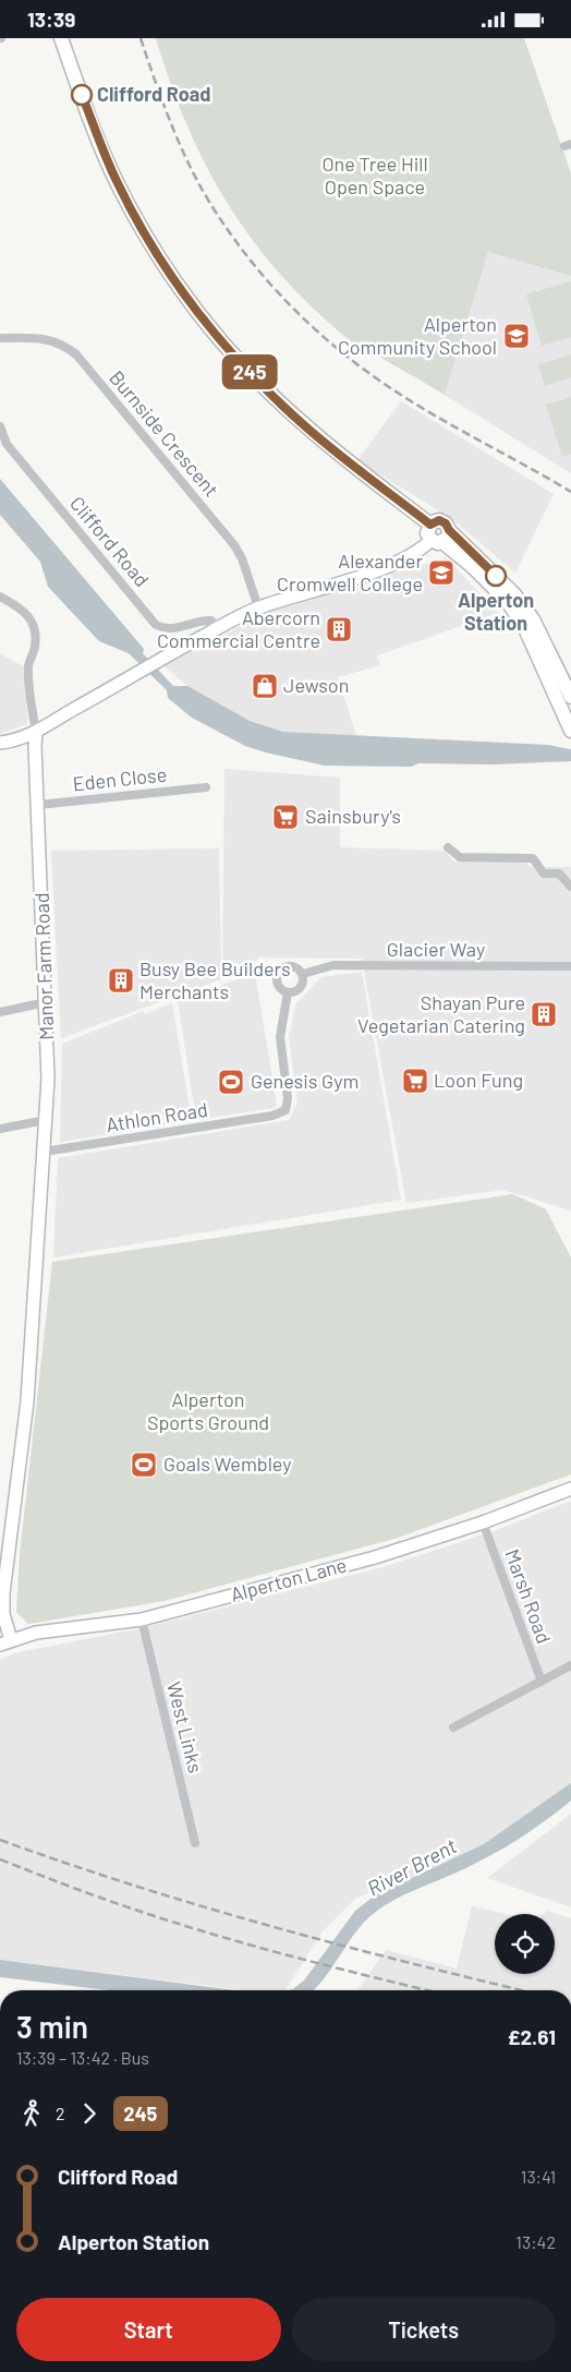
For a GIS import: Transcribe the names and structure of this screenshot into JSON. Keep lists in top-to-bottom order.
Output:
{
  "streets": {
    "street": [
      "Burnside Crescent",
      "Clifford Road",
      "Eden Close",
      "Glacier Way",
      "Manor Farm Road",
      "Athlon Road",
      "Alperton Lane",
      "Marsh Road",
      "West Links"
    ]
  },
  "crossings": [
    ["Eden Close", "Manor Farm Road"],
    ["Glacier Way", "Athlon Road"],
    ["Manor Farm Road", "Athlon Road"],
    ["Manor Farm Road", "Alperton Lane"],
    ["Alperton Lane", "Marsh Road"],
    ["Alperton Lane", "West Links"]
  ],
  "water": ["River Brent"],
  "parks": ["One Tree Hill Open Space", "Alperton Sports Ground"],
  "places": {
    "other": ["Clifford Road", "Alperton Station"],
    "school or university": ["Alperton Community School", "Alexander Cromwell College"],
    "building": ["Abercorn Commercial Centre", "Busy Bee Builders Merchants", "Shayan Pure Vegetarian Catering"],
    "shop": ["Jewson"],
    "supermarket": ["Sainsbury's", "Loon Fung"],
    "sports": ["Genesis Gym", "Goals Wembley"]
  },
  "lines": ["bus line 245"],
  "page": {
    "status": "13:39",
    "on_map": "245",
    "heading": ["3 min", "13:39 – 13:42 · Bus", "£2.61"],
    "legs": ["2", "245"],
    "list": [
      {
        "name": "Clifford Road",
        "value": "13:41"
      },
      {
        "name": "Alperton Station",
        "value": "13:42"
      }
    ],
    "buttons": ["Start", "Tickets"]
  }
}
